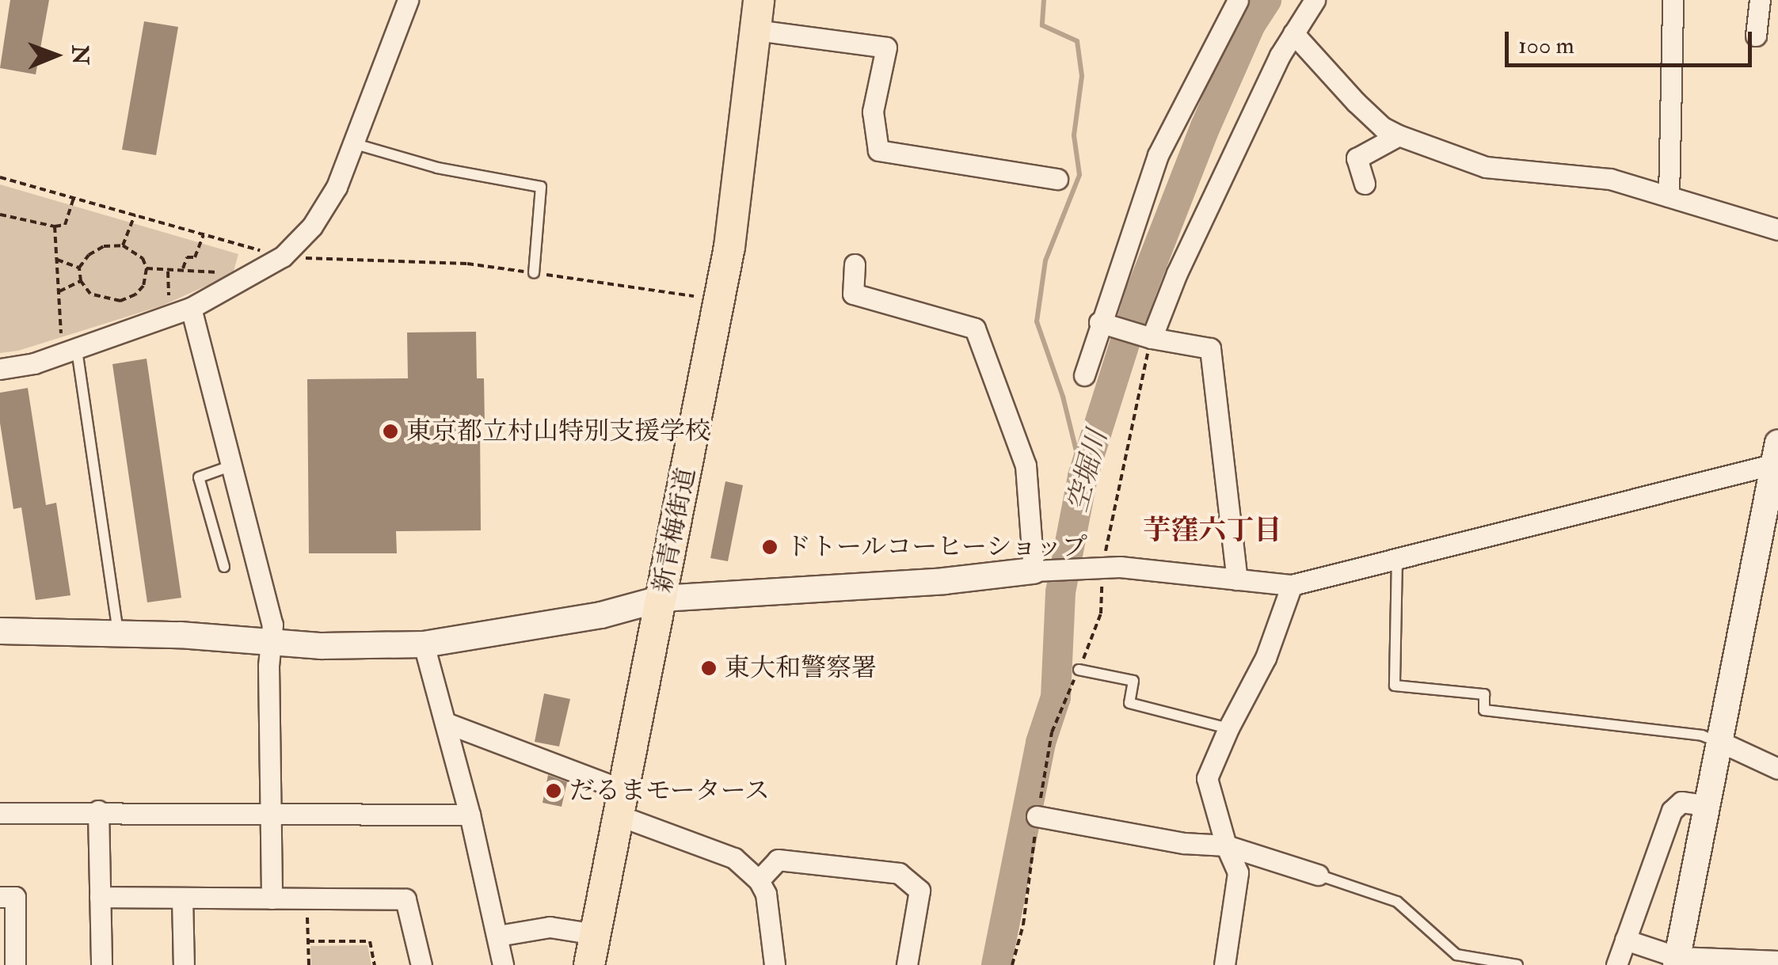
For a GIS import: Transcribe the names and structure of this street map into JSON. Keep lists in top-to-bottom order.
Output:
{
  "streets": {
    "main road": ["新青梅街道"]
  },
  "districts": ["芋窪六丁目"],
  "water": ["空堀川"],
  "places": [
    "東京都立村山特別支援学校",
    "ドトールコーヒーショップ",
    "東大和警察署",
    "だるまモータース"
  ],
  "scale_bar": "100 m",
  "north": "right"
}
